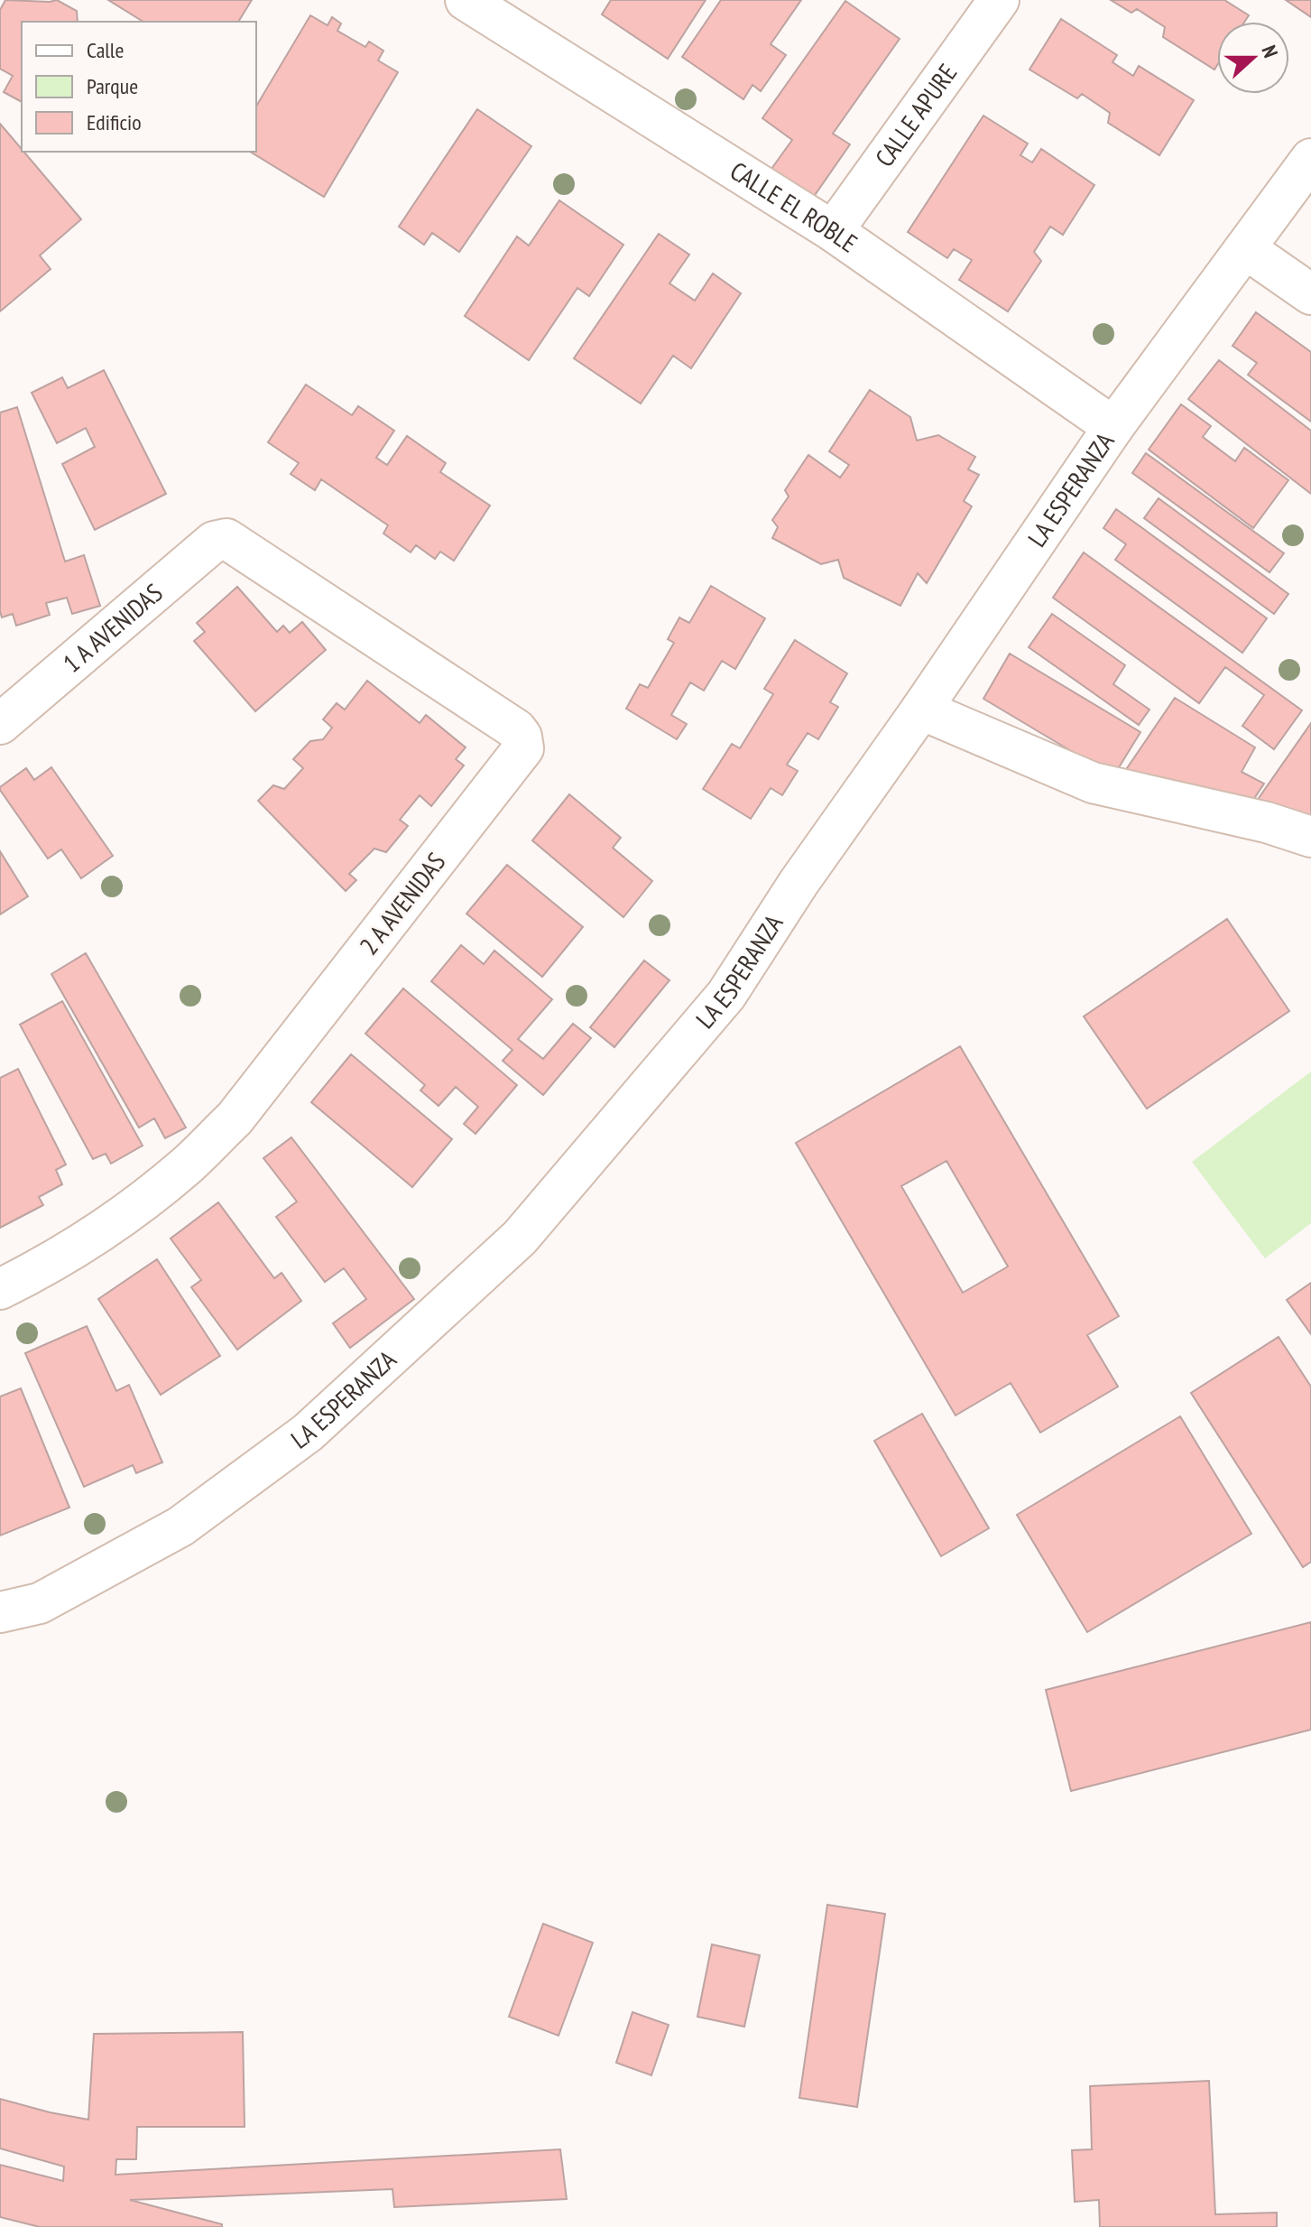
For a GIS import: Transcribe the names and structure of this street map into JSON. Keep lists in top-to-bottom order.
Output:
{
  "streets": {
    "street": [
      "CALLE APURE",
      "CALLE EL ROBLE",
      "LA ESPERANZA",
      "1 A AVENIDAS",
      "2 A AVENIDAS"
    ]
  },
  "crossings": [
    ["CALLE APURE", "CALLE EL ROBLE"],
    ["CALLE EL ROBLE", "LA ESPERANZA"],
    ["1 A AVENIDAS", "2 A AVENIDAS"]
  ],
  "legend": ["Calle", "Parque", "Edificio"],
  "north": "right"
}
